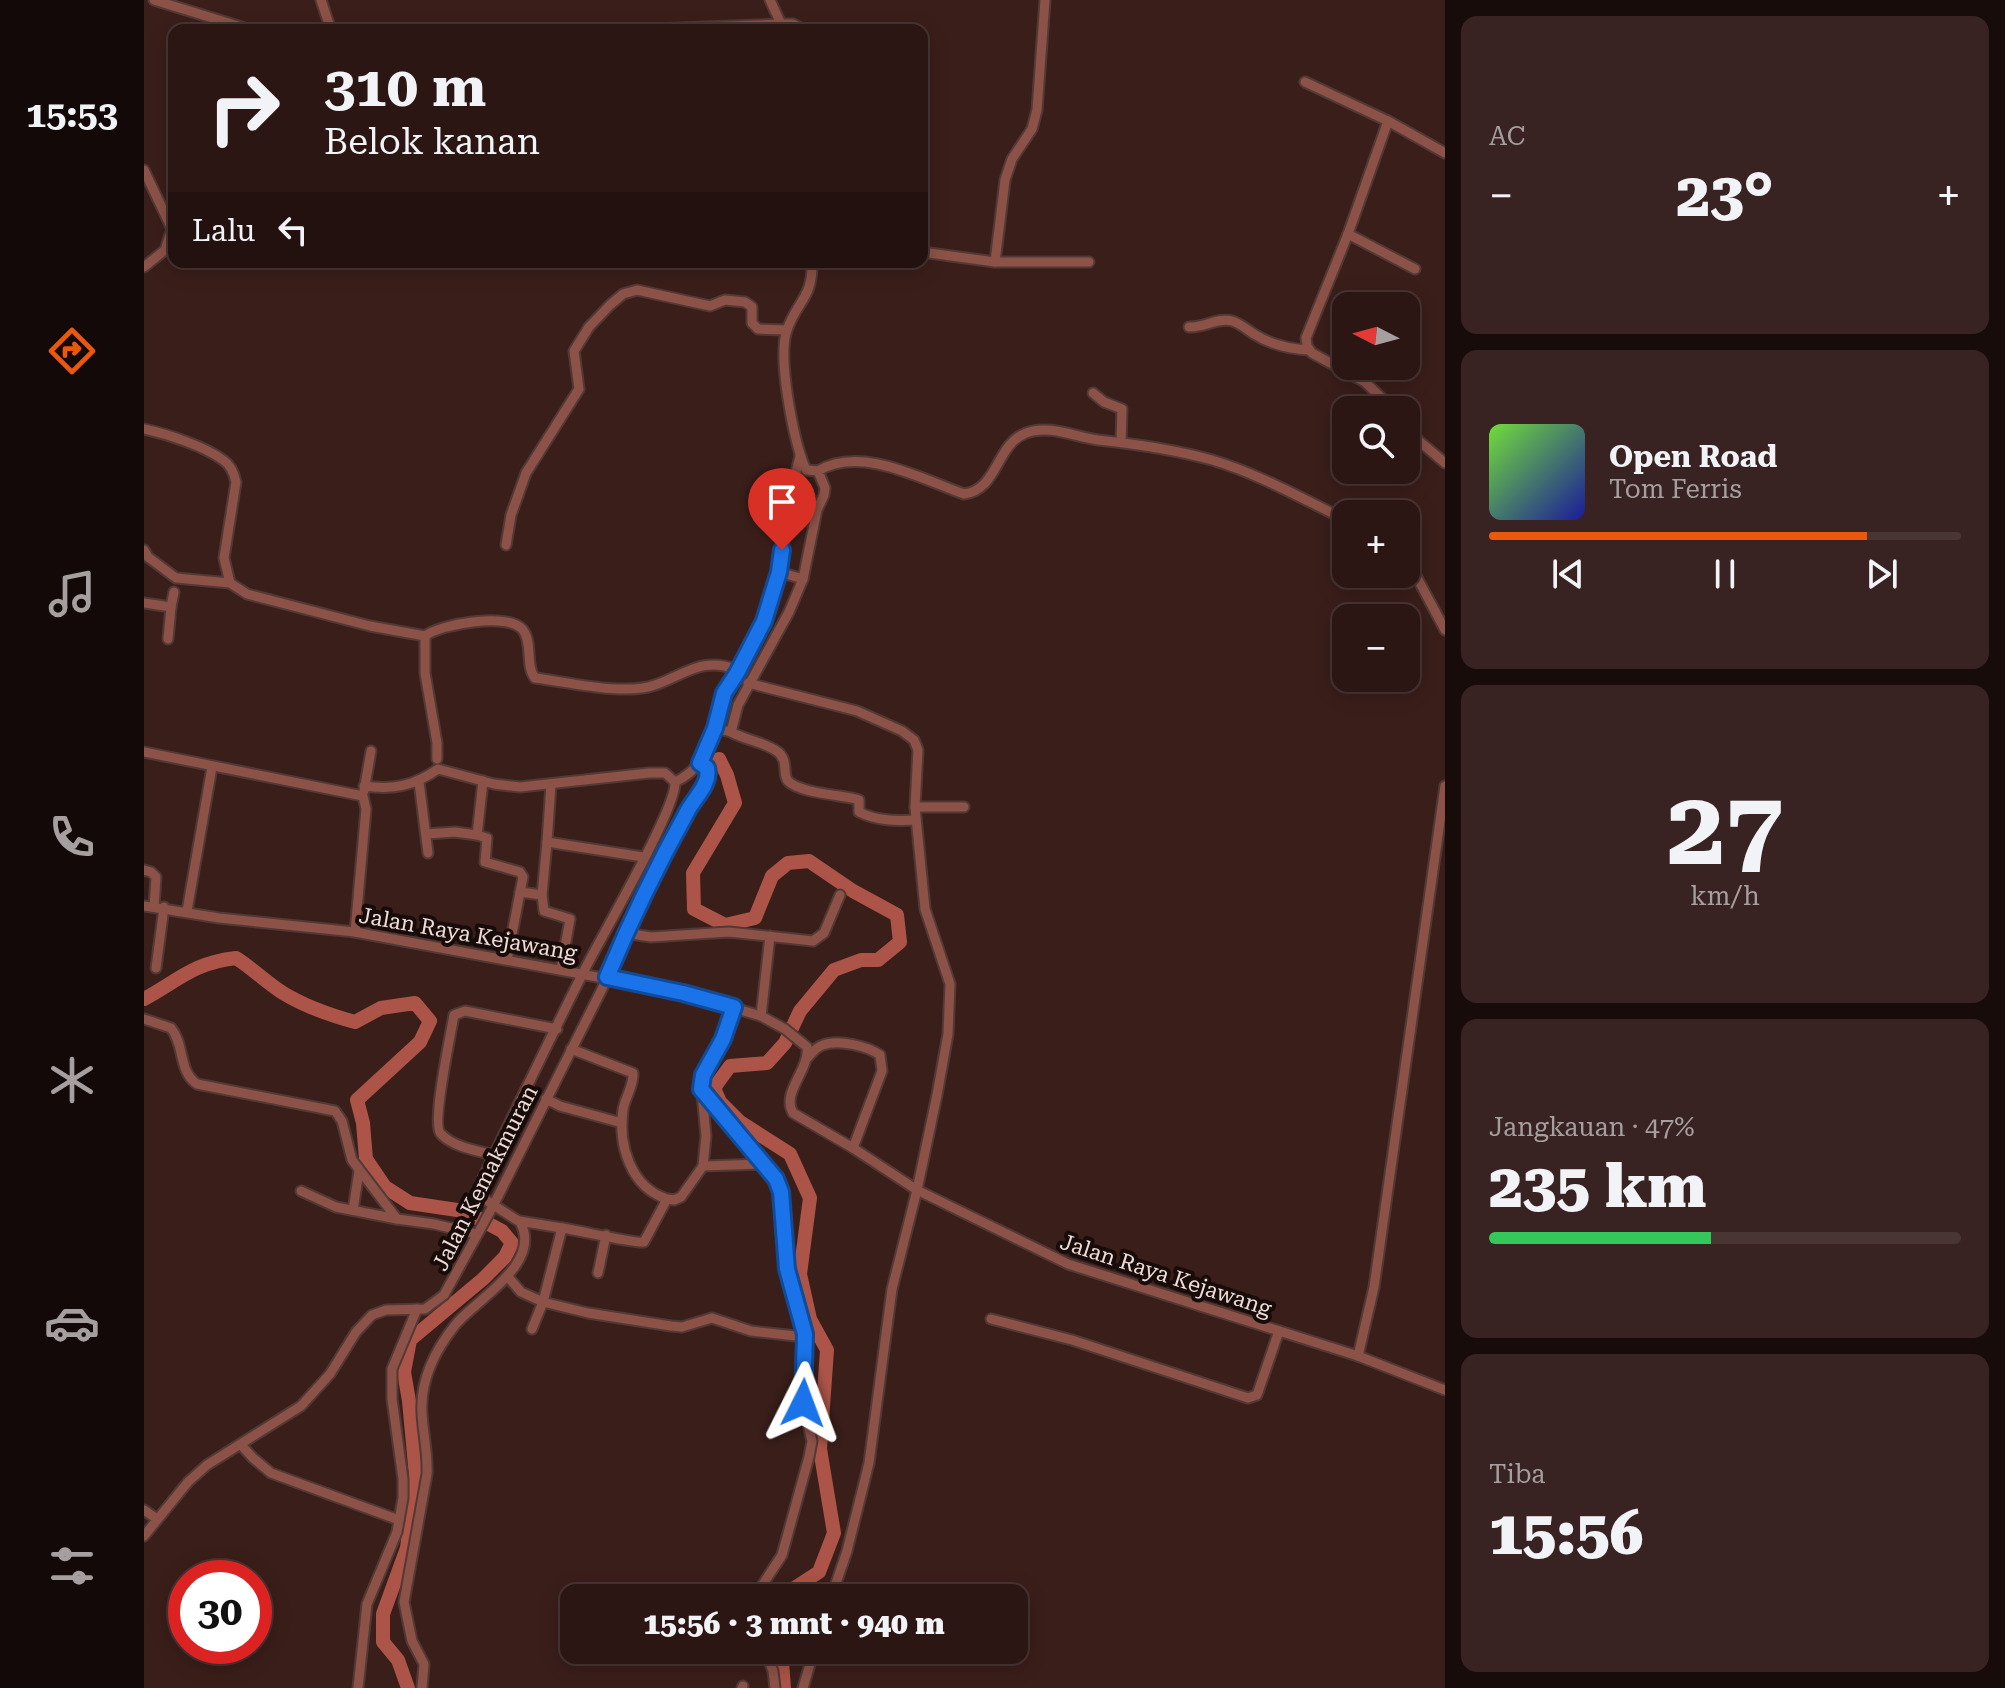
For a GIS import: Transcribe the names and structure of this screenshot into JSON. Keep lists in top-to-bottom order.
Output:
{
  "streets": {
    "street": ["Jalan Raya Kejawang", "Jalan Kemakmuran"]
  },
  "crossings": [
    ["Jalan Raya Kejawang", "Jalan Kemakmuran"]
  ],
  "north": "left",
  "page": {
    "tabs": "15:53",
    "tile": [
      "AC",
      ["27", "km/h"],
      ["Jangkauan · 47%", "235 km"],
      ["Tiba", "15:56"]
    ],
    "turn": ["310 m", "Belok kanan"],
    "heat": ["−", "23°", "+"],
    "then": "Lalu",
    "map_buttons": ["+", "−"],
    "song": ["Open Road", "Tom Ferris"],
    "limit": "30",
    "trip": "15:56 · 3 mnt · 940 m"
  }
}
